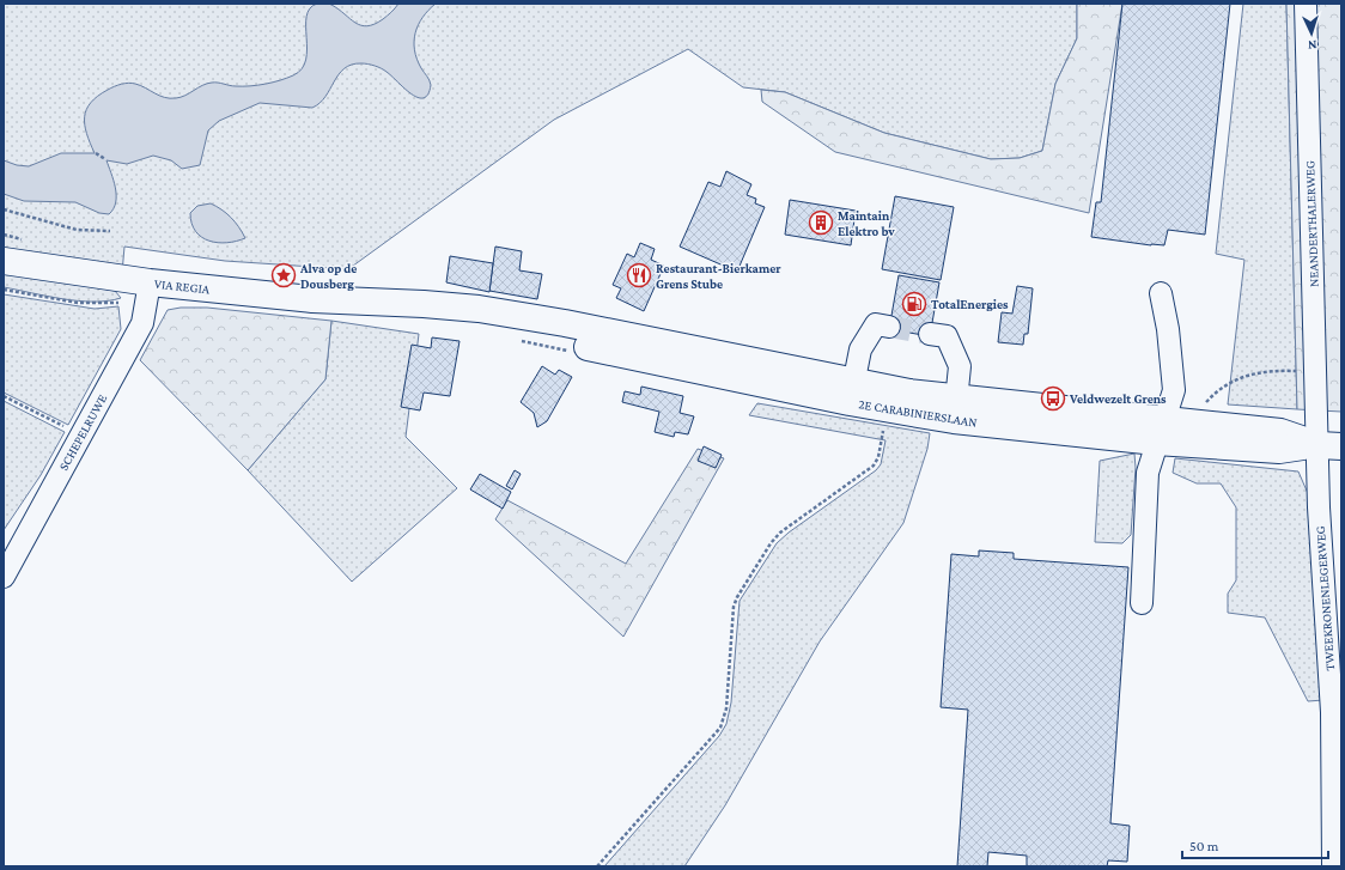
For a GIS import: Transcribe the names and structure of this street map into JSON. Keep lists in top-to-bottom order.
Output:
{
  "streets": {
    "main road": ["VIA REGIA", "2E CARABINIERSLAAN"],
    "street": ["NEANDERTHALERWEG", "SCHEPELRUWE", "TWEEKRONENLEGERWEG"]
  },
  "crossings": [
    ["NEANDERTHALERWEG", "2E CARABINIERSLAAN"],
    ["NEANDERTHALERWEG", "TWEEKRONENLEGERWEG"],
    ["VIA REGIA", "2E CARABINIERSLAAN"],
    ["VIA REGIA", "SCHEPELRUWE"],
    ["2E CARABINIERSLAAN", "TWEEKRONENLEGERWEG"]
  ],
  "places": {
    "building": ["Maintain Elektro bv"],
    "place": ["Alva op de Dousberg"],
    "restaurant": ["Restaurant-Bierkamer Grens Stube"],
    "fuel station": ["TotalEnergies"],
    "bus stop": ["Veldwezelt Grens"]
  },
  "scale_bar": "50 m",
  "north": "bottom"
}
